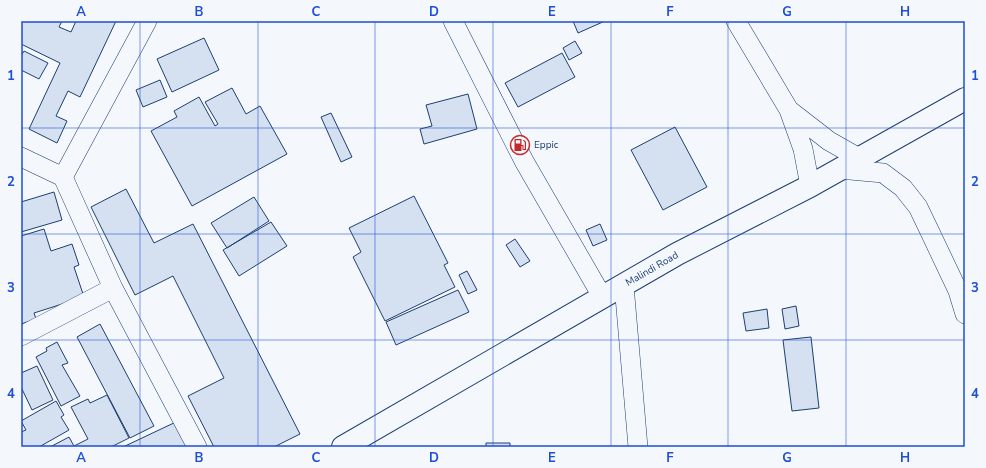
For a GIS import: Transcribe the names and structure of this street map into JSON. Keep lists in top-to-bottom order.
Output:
{
  "streets": {
    "highway": ["Malindi Road"]
  },
  "places": {
    "fuel station": ["Eppic"]
  },
  "grid": {
    "columns": [
      "A",
      "B",
      "C",
      "D",
      "E",
      "F",
      "G",
      "H"
    ],
    "rows": [
      "1",
      "2",
      "3",
      "4"
    ]
  }
}
